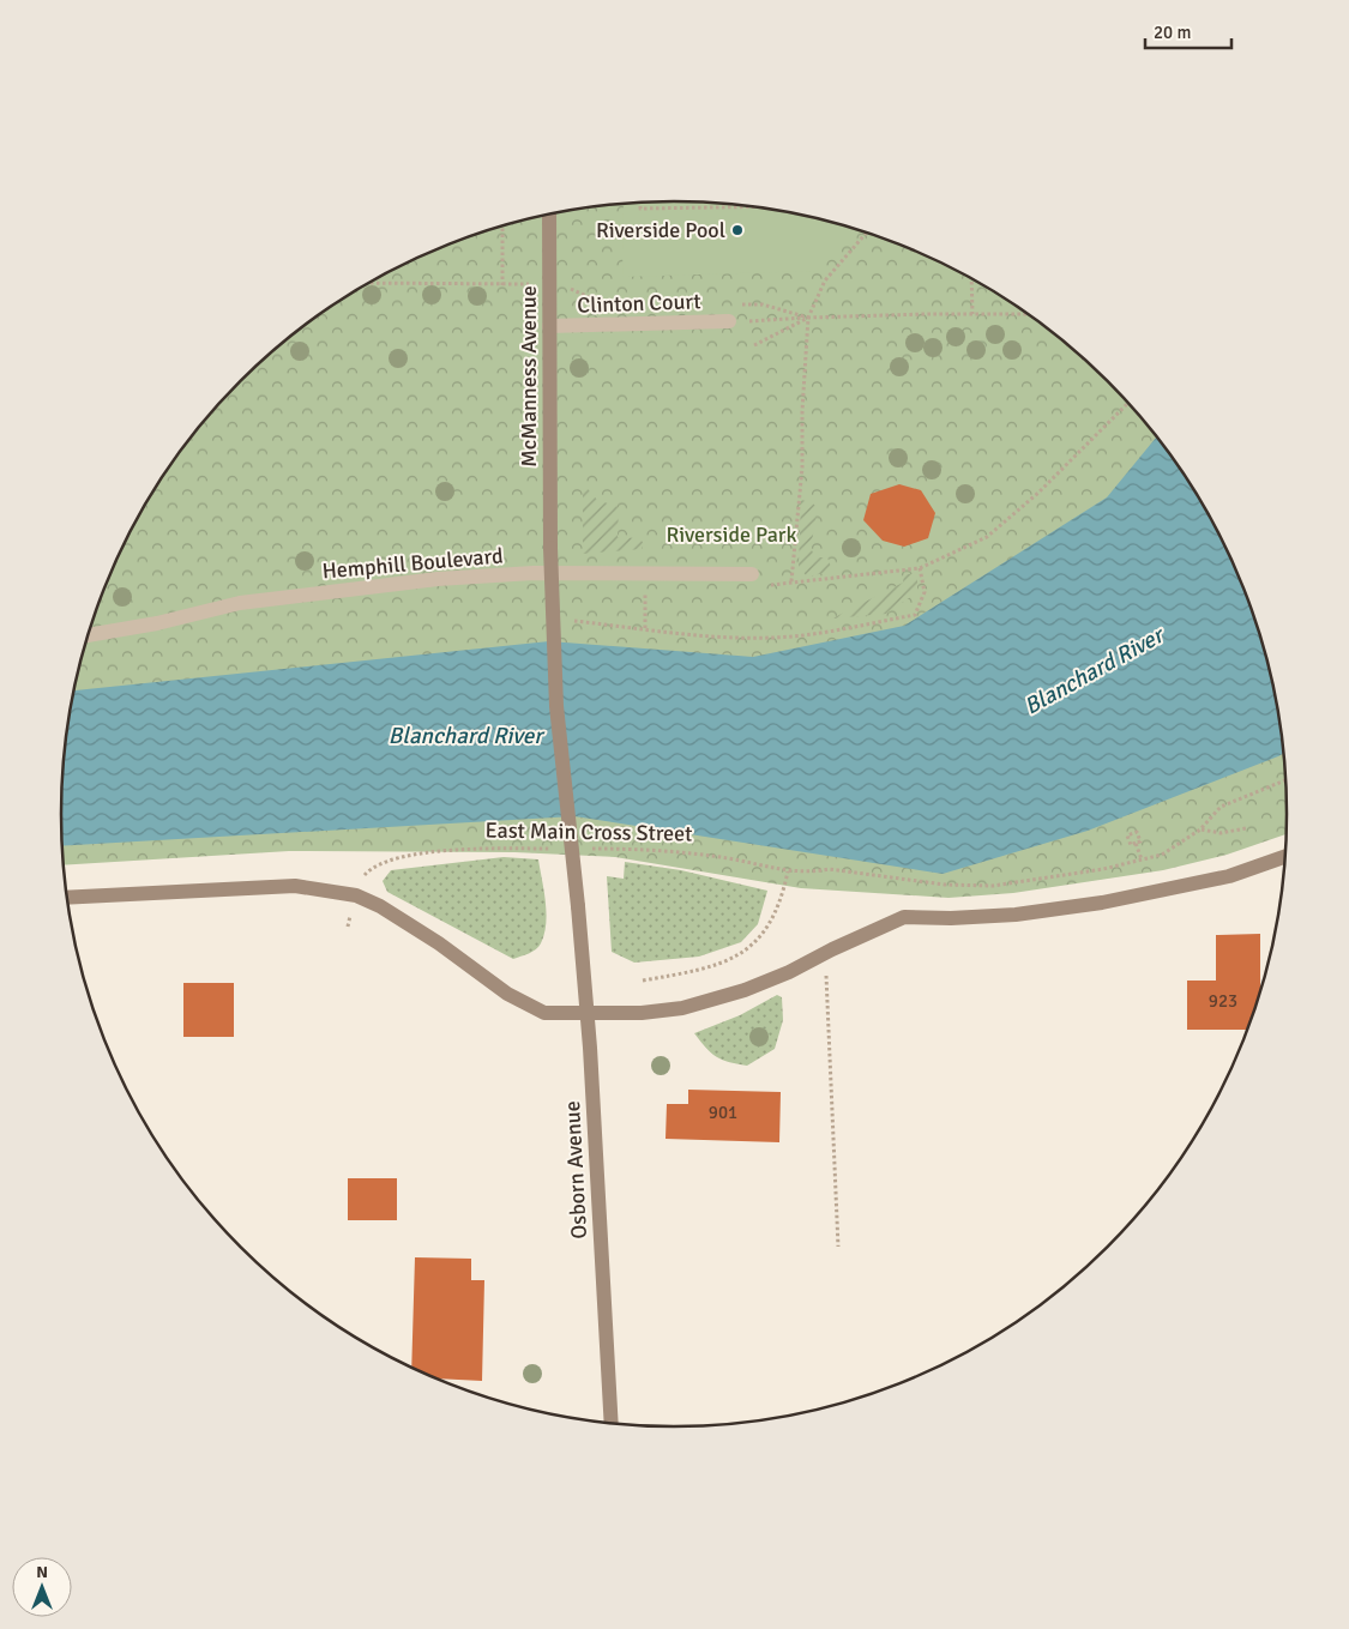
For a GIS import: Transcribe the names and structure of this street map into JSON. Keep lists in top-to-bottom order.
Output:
{
  "streets": {
    "main road": ["McManness Avenue", "Osborn Avenue"],
    "street": ["Clinton Court", "Hemphill Boulevard"],
    "path": ["East Main Cross Street"]
  },
  "crossings": [
    ["Clinton Court", "McManness Avenue"],
    ["McManness Avenue", "Osborn Avenue"]
  ],
  "water": ["Blanchard River"],
  "parks": ["Riverside Park"],
  "places": ["Riverside Pool"],
  "house_numbers": ["923", "901"],
  "scale_bar": "20 m",
  "north": "top"
}
